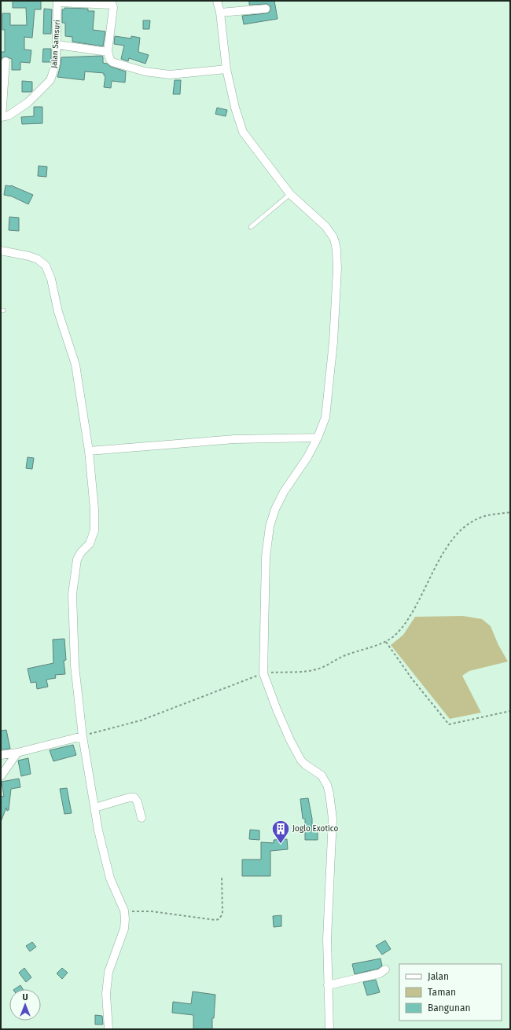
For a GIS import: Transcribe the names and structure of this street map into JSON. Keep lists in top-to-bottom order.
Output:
{
  "streets": {
    "street": ["Jalan Samsuri"]
  },
  "places": {
    "building": ["Joglo Exotico"]
  },
  "legend": ["Jalan", "Taman", "Bangunan"],
  "north": "top"
}
